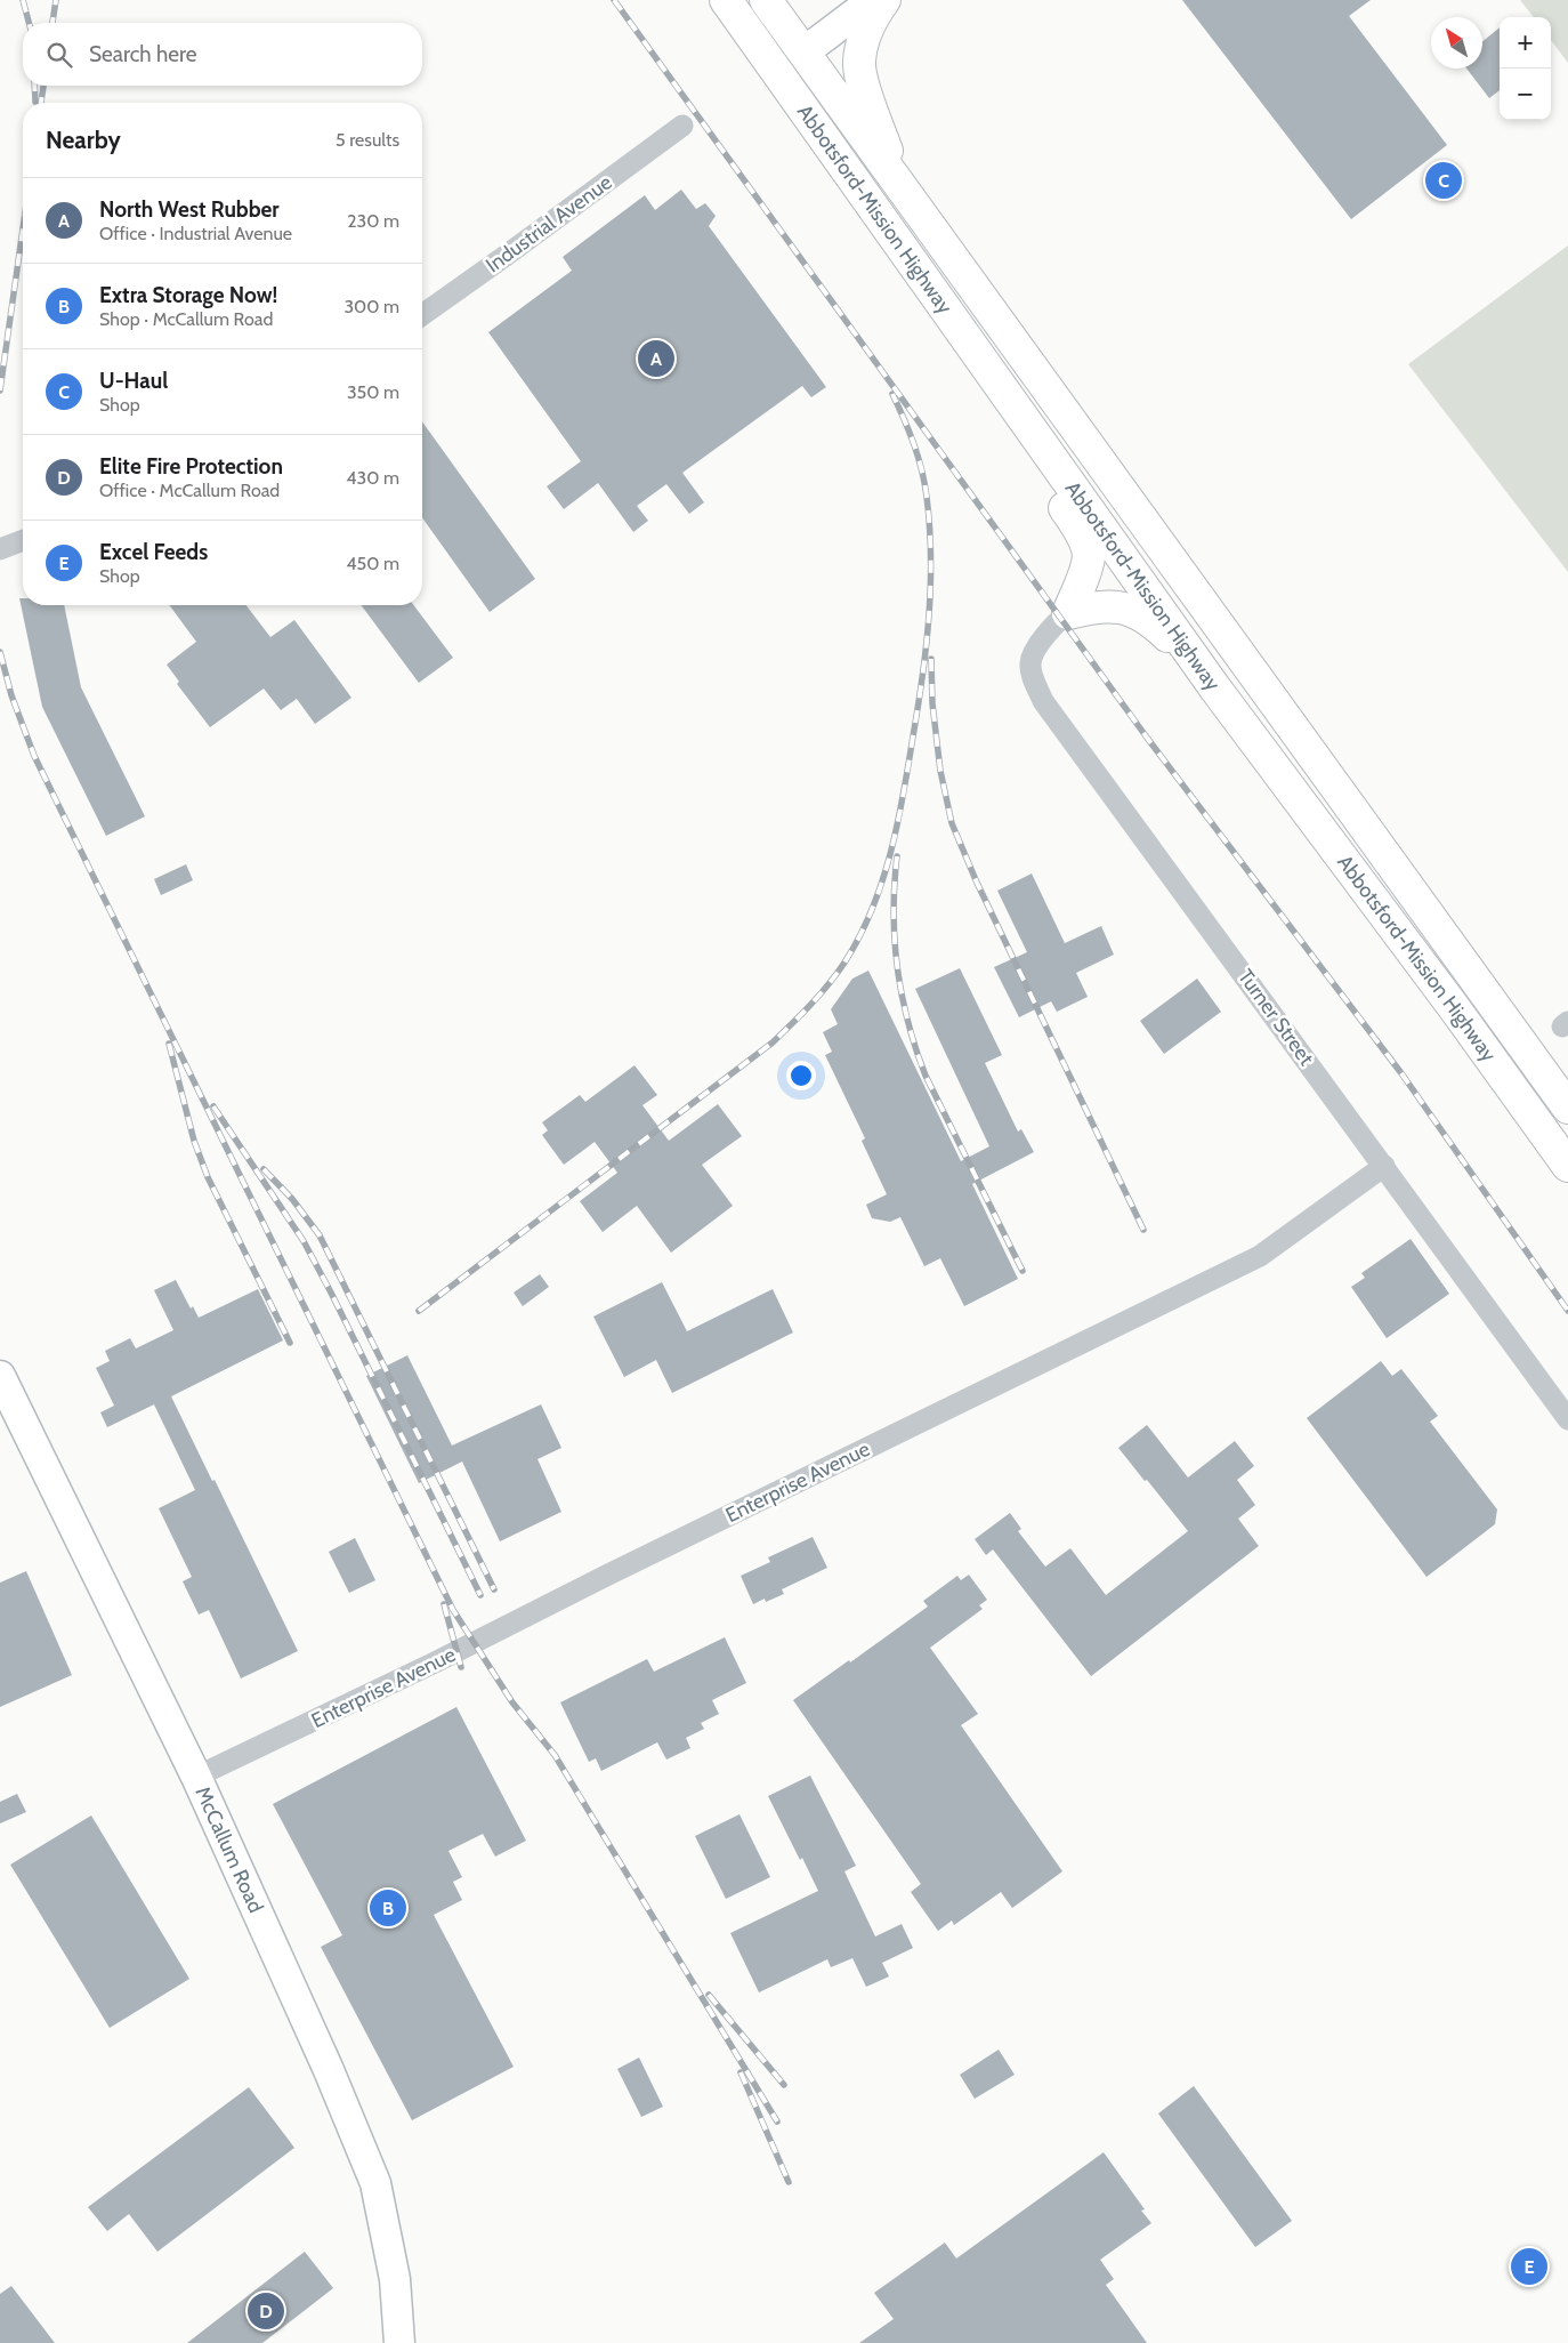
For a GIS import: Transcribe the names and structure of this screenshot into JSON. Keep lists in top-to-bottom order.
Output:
{
  "streets": {
    "highway": ["Abbotsford-Mission Highway"],
    "main road": ["McCallum Road"],
    "street": ["Industrial Avenue", "Turner Street", "Enterprise Avenue"]
  },
  "crossings": [
    ["Turner Street", "Enterprise Avenue"],
    ["Enterprise Avenue", "McCallum Road"]
  ],
  "north": "top left",
  "page": {
    "map_buttons": ["+", "−"],
    "search": "Search here",
    "heading": ["Nearby", "5 results"],
    "pins": [
      "C",
      "A",
      "B",
      "E",
      "D"
    ],
    "list": [
      {
        "mark": "A",
        "name": "North West Rubber",
        "note": "Office · Industrial Avenue",
        "value": "230 m"
      },
      {
        "mark": "B",
        "name": "Extra Storage Now!",
        "note": "Shop · McCallum Road",
        "value": "300 m"
      },
      {
        "mark": "C",
        "name": "U-Haul",
        "note": "Shop",
        "value": "350 m"
      },
      {
        "mark": "D",
        "name": "Elite Fire Protection",
        "note": "Office · McCallum Road",
        "value": "430 m"
      },
      {
        "mark": "E",
        "name": "Excel Feeds",
        "note": "Shop",
        "value": "450 m"
      }
    ]
  }
}
